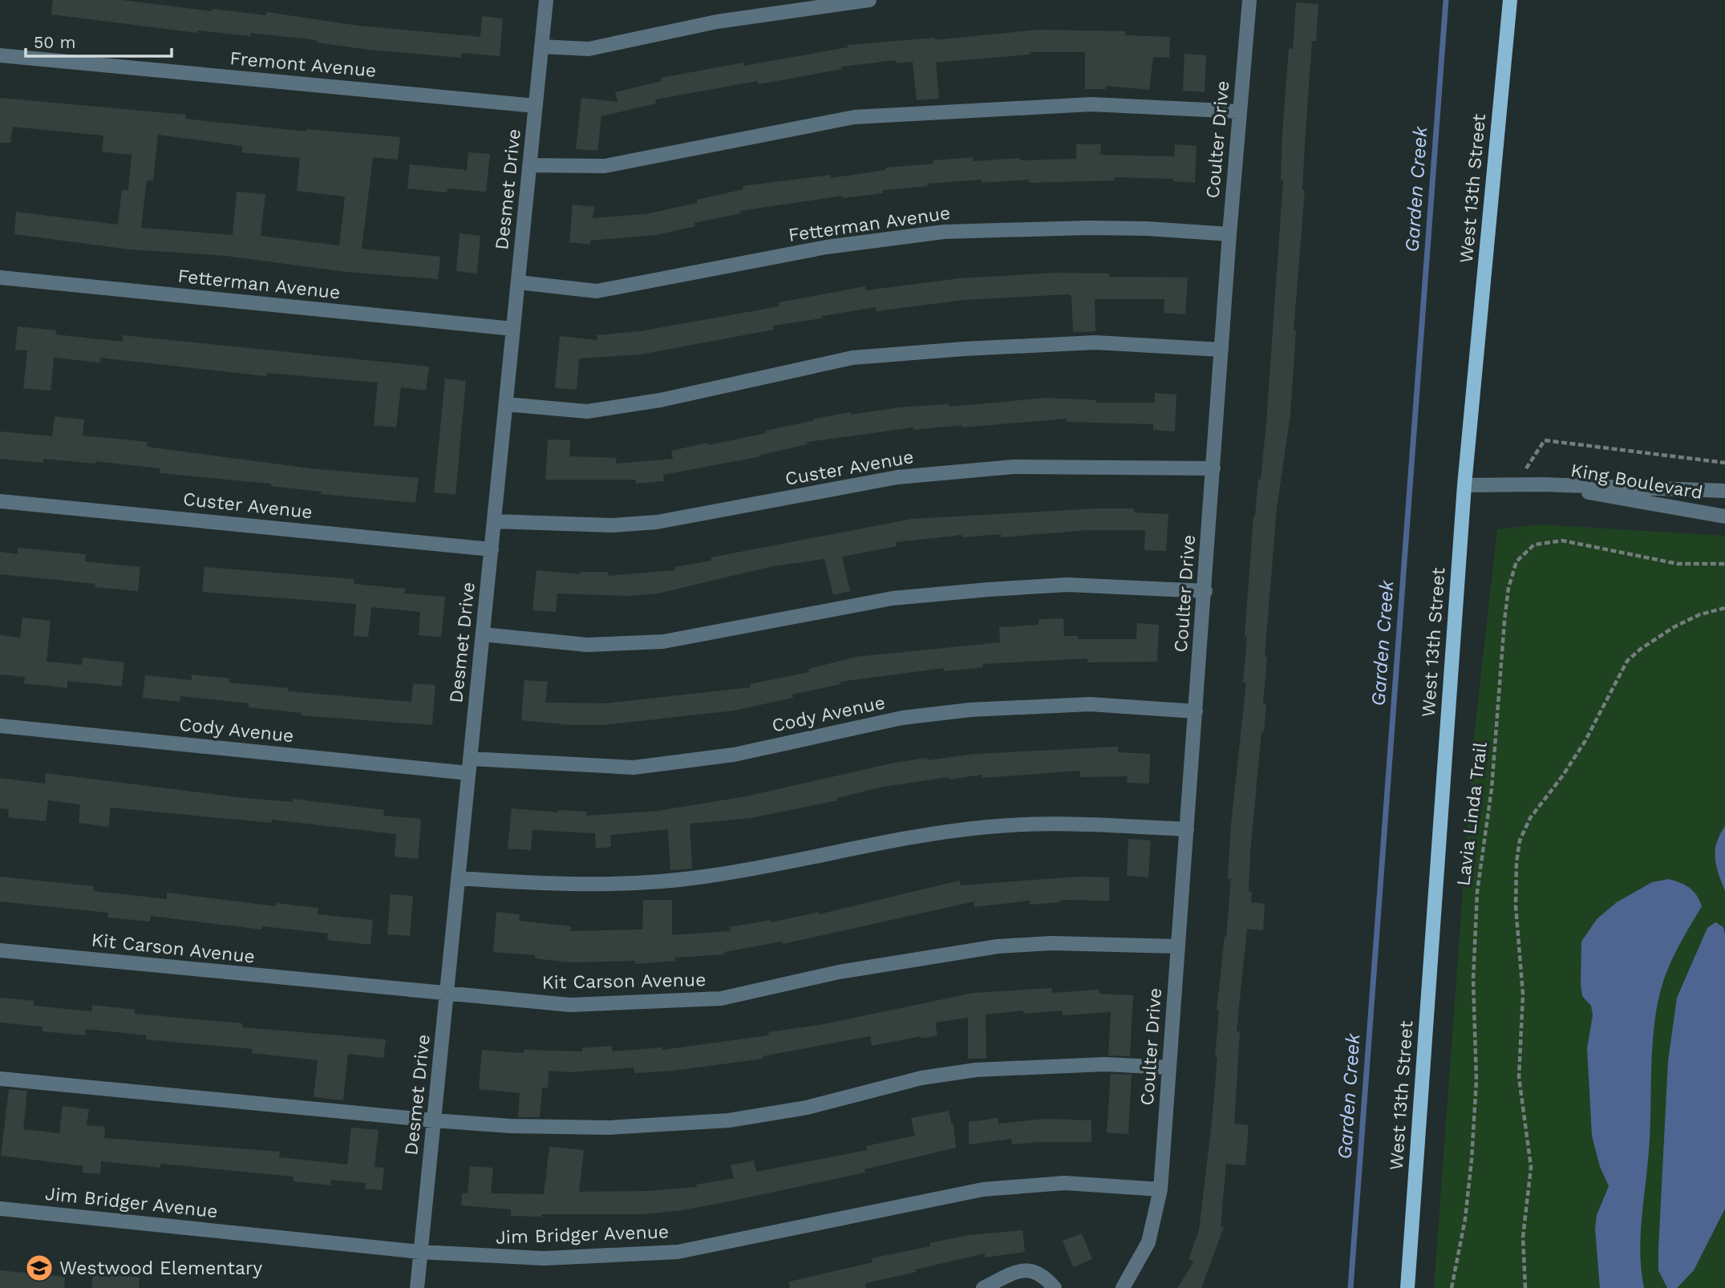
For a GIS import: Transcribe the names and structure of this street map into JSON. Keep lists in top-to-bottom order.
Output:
{
  "streets": {
    "main road": ["West 13th Street"],
    "street": [
      "Fremont Avenue",
      "Coulter Drive",
      "Desmet Drive",
      "Fetterman Avenue",
      "Custer Avenue",
      "King Boulevard",
      "Cody Avenue",
      "Kit Carson Avenue",
      "Jim Bridger Avenue"
    ],
    "path": ["Lavia Linda Trail"]
  },
  "crossings": [
    ["Fremont Avenue", "Desmet Drive"],
    ["Coulter Drive", "Fetterman Avenue"],
    ["Coulter Drive", "Custer Avenue"],
    ["Coulter Drive", "Cody Avenue"],
    ["Coulter Drive", "Kit Carson Avenue"],
    ["Coulter Drive", "Jim Bridger Avenue"],
    ["West 13th Street", "King Boulevard"],
    ["Desmet Drive", "Fetterman Avenue"],
    ["Desmet Drive", "Custer Avenue"],
    ["Desmet Drive", "Cody Avenue"],
    ["Desmet Drive", "Kit Carson Avenue"],
    ["Desmet Drive", "Jim Bridger Avenue"]
  ],
  "water": ["Garden Creek"],
  "places": {
    "school or university": ["Westwood Elementary"]
  },
  "scale_bar": "50 m"
}
